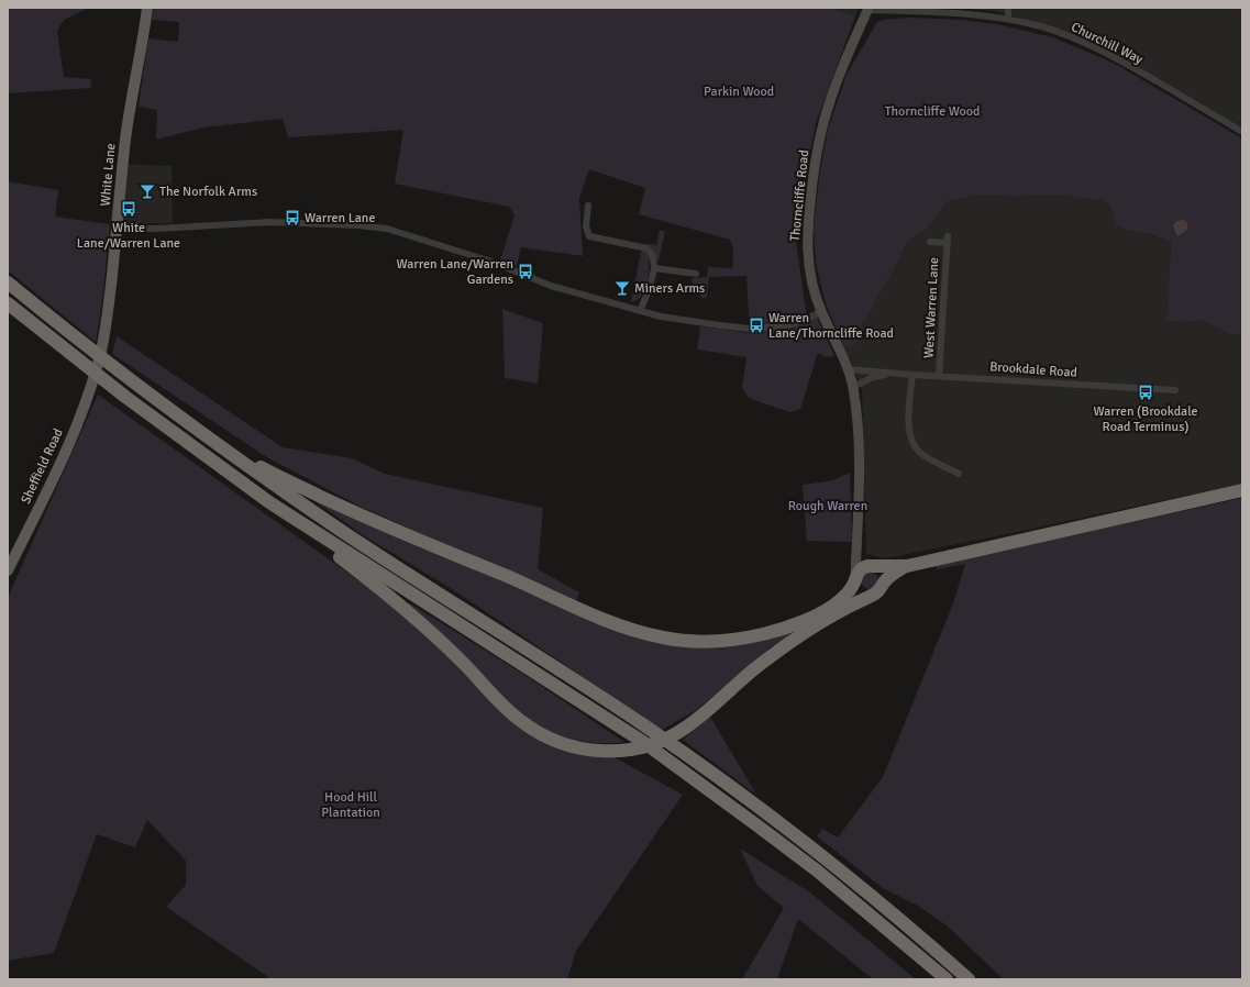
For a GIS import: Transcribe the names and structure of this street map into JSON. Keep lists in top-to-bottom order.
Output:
{
  "streets": {
    "main road": ["White Lane", "Sheffield Road"],
    "street": [
      "Churchill Way",
      "Thorncliffe Road",
      "West Warren Lane",
      "Brookdale Road"
    ]
  },
  "crossings": [
    ["Churchill Way", "Thorncliffe Road"],
    ["White Lane", "Sheffield Road"],
    ["Thorncliffe Road", "Brookdale Road"],
    ["West Warren Lane", "Brookdale Road"]
  ],
  "parks": [
    "Parkin Wood",
    "Thorncliffe Wood",
    "Rough Warren",
    "Hood Hill Plantation"
  ],
  "places": {
    "bar": ["The Norfolk Arms", "Miners Arms"],
    "bus stop": [
      "White Lane/Warren Lane",
      "Warren Lane",
      "Warren Lane/Warren Gardens",
      "Warren Lane/Thorncliffe Road",
      "Warren (Brookdale Road Terminus)"
    ]
  }
}
